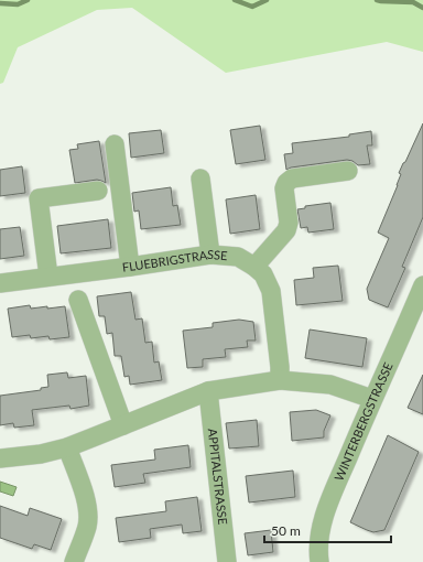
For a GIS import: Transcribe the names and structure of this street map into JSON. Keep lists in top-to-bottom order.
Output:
{
  "streets": {
    "street": ["FLUEBRIGSTRASSE", "WINTERBERGSTRASSE", "APPITALSTRASSE"]
  },
  "scale_bar": "50 m"
}
